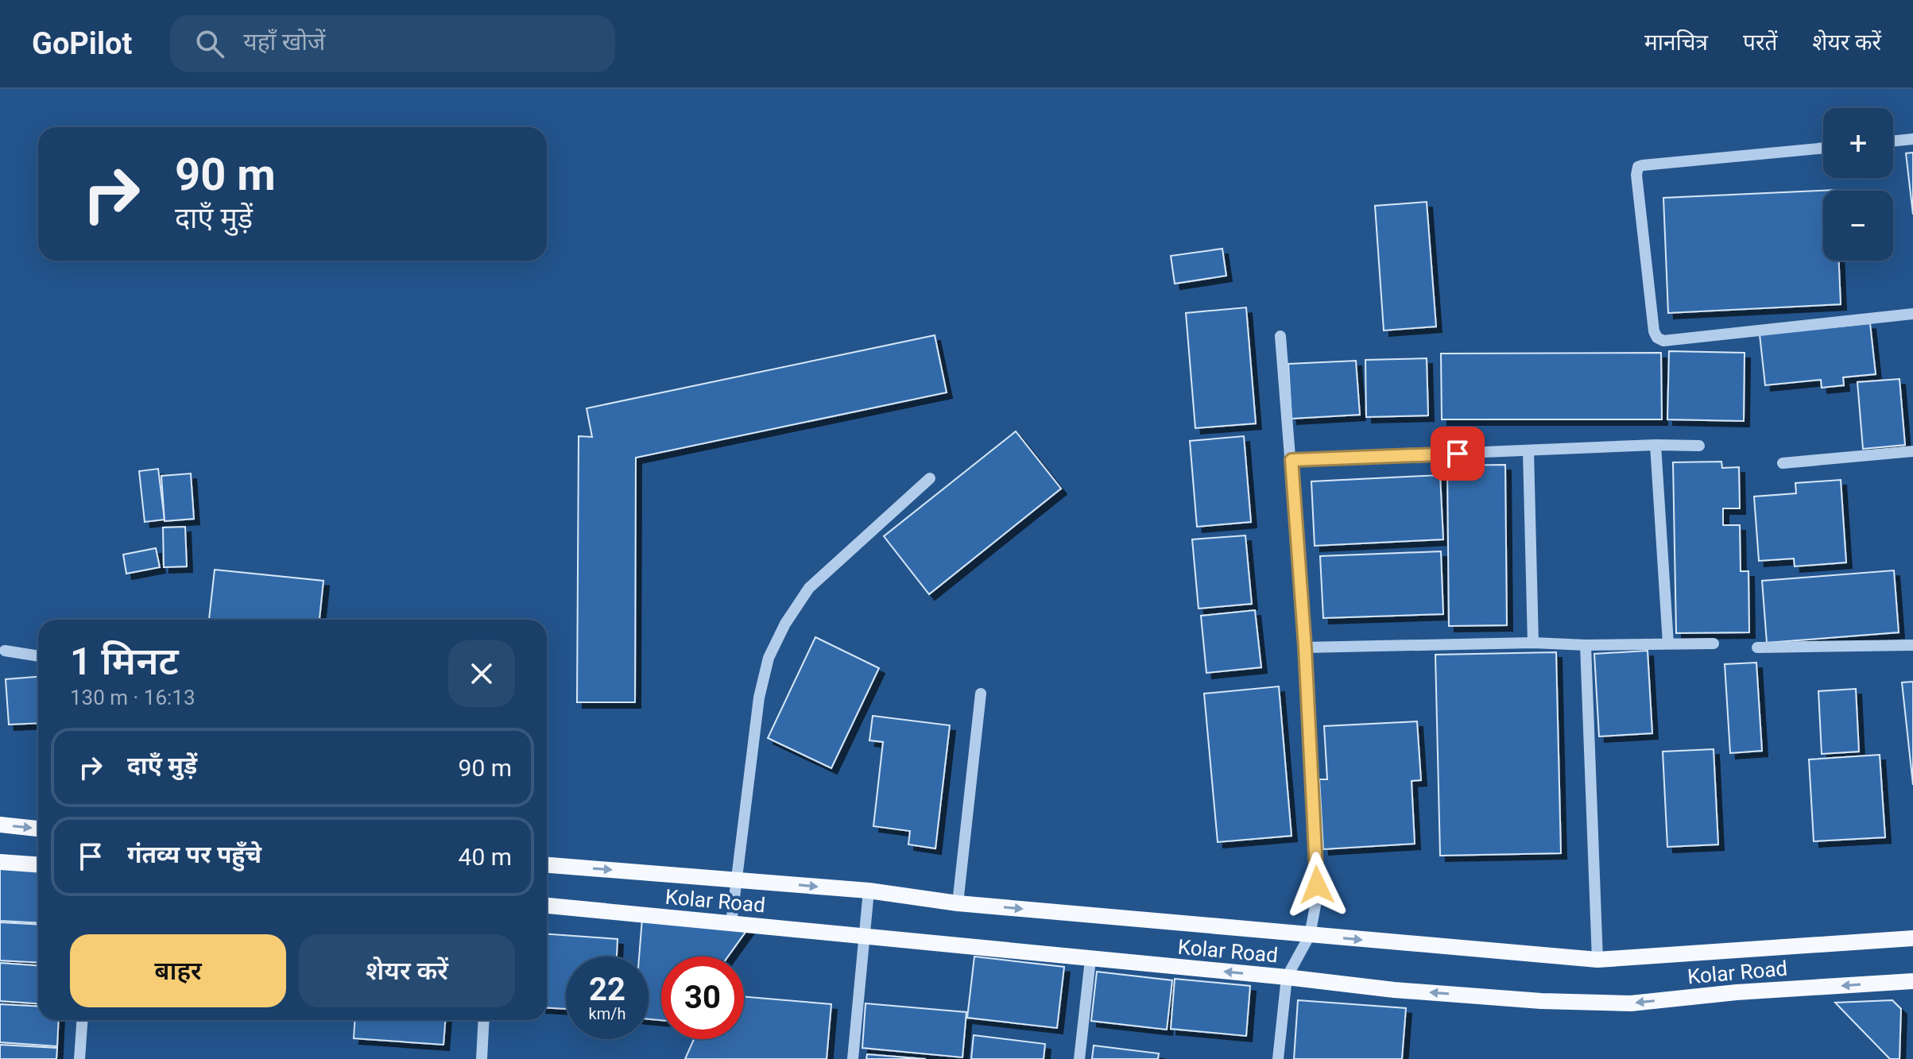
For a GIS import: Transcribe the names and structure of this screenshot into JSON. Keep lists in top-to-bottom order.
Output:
{
  "streets": {
    "main road": ["Kolar Road"]
  },
  "page": {
    "header": "GoPilot",
    "search": "यहाँ खोजें",
    "nav": ["मानचित्र", "परतें", "शेयर करें"],
    "map_buttons": ["+", "−"],
    "turn": ["90 m", "दाएँ मुड़ें"],
    "heading": ["1 मिनट", "130 m · 16:13"],
    "list": [
      {
        "name": "दाएँ मुड़ें",
        "value": "90 m"
      },
      {
        "name": "गंतव्य पर पहुँचे",
        "value": "40 m"
      }
    ],
    "buttons": ["बाहर", "शेयर करें"],
    "speed": "22 km/h",
    "limit": "30"
  }
}
